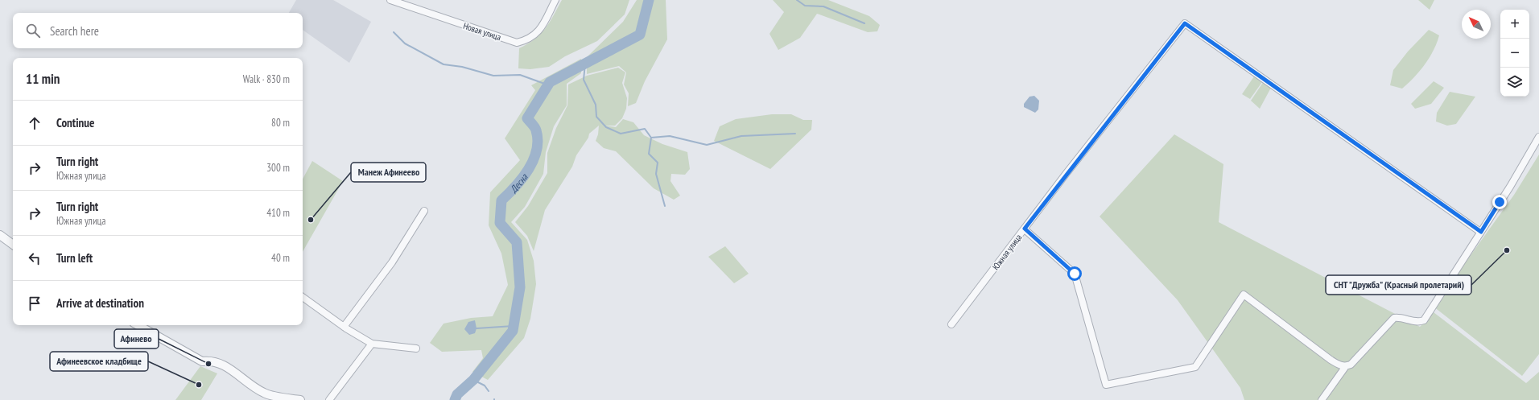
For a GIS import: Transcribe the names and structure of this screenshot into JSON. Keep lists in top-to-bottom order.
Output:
{
  "streets": {
    "street": ["Новая улица", "Южная улица"]
  },
  "water": ["Десна"],
  "places": [
    "Манеж Афинеево",
    "СНТ \"Дружба\" (Красный пролетарий)",
    "Афинево",
    "Афинеевское кладбище"
  ],
  "north": "top left",
  "page": {
    "map_buttons": ["+", "−"],
    "search": "Search here",
    "heading": ["11 min", "Walk · 830 m"],
    "list": [
      ["Continue", "80 m"],
      ["Turn right", "Южная улица", "300 m"],
      ["Turn right", "Южная улица", "410 m"],
      ["Turn left", "40 m"],
      "Arrive at destination"
    ]
  }
}
